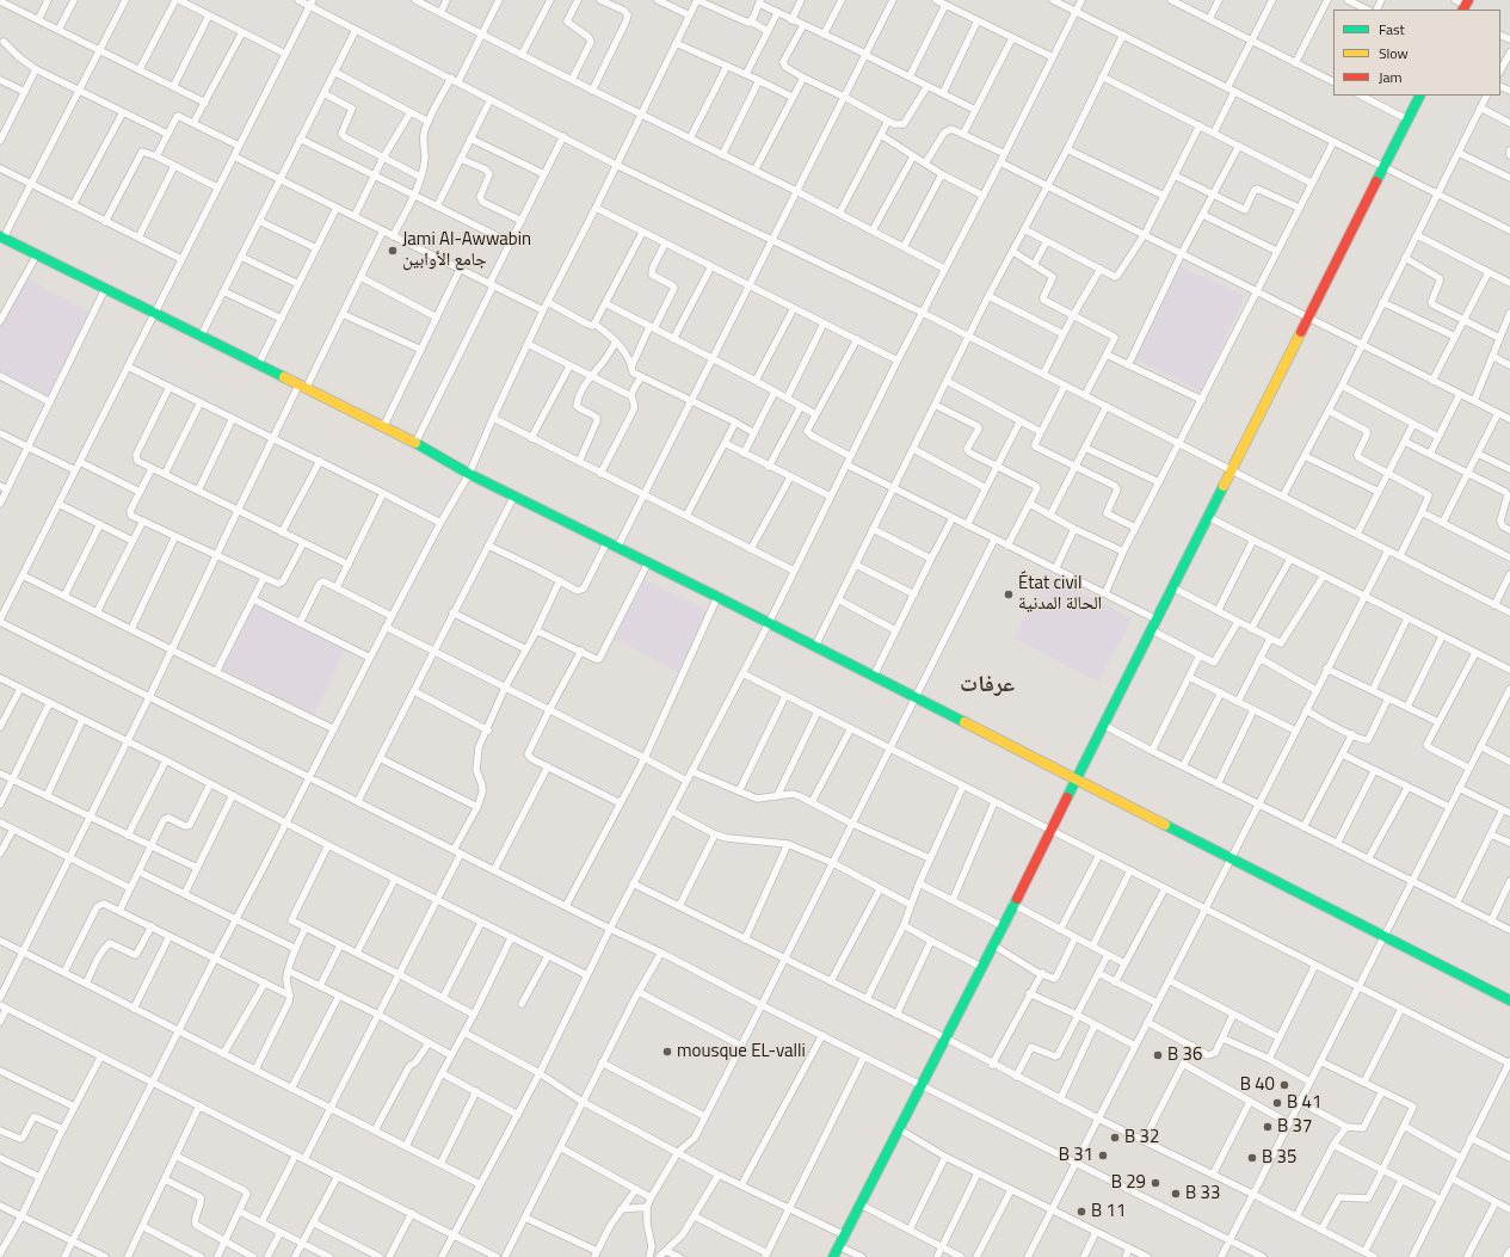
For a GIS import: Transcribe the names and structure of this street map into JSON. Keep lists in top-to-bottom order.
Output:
{
  "districts": ["عرفات"],
  "places": [
    "Jami Al-Awwabin جامع الأوابين",
    "État civil الحالة المدنية",
    "mousque EL-valli",
    "B 36",
    "B 40",
    "B 41",
    "B 37",
    "B 32",
    "B 31",
    "B 35",
    "B 29",
    "B 33",
    "B 11"
  ],
  "legend": ["Fast", "Slow", "Jam"]
}
